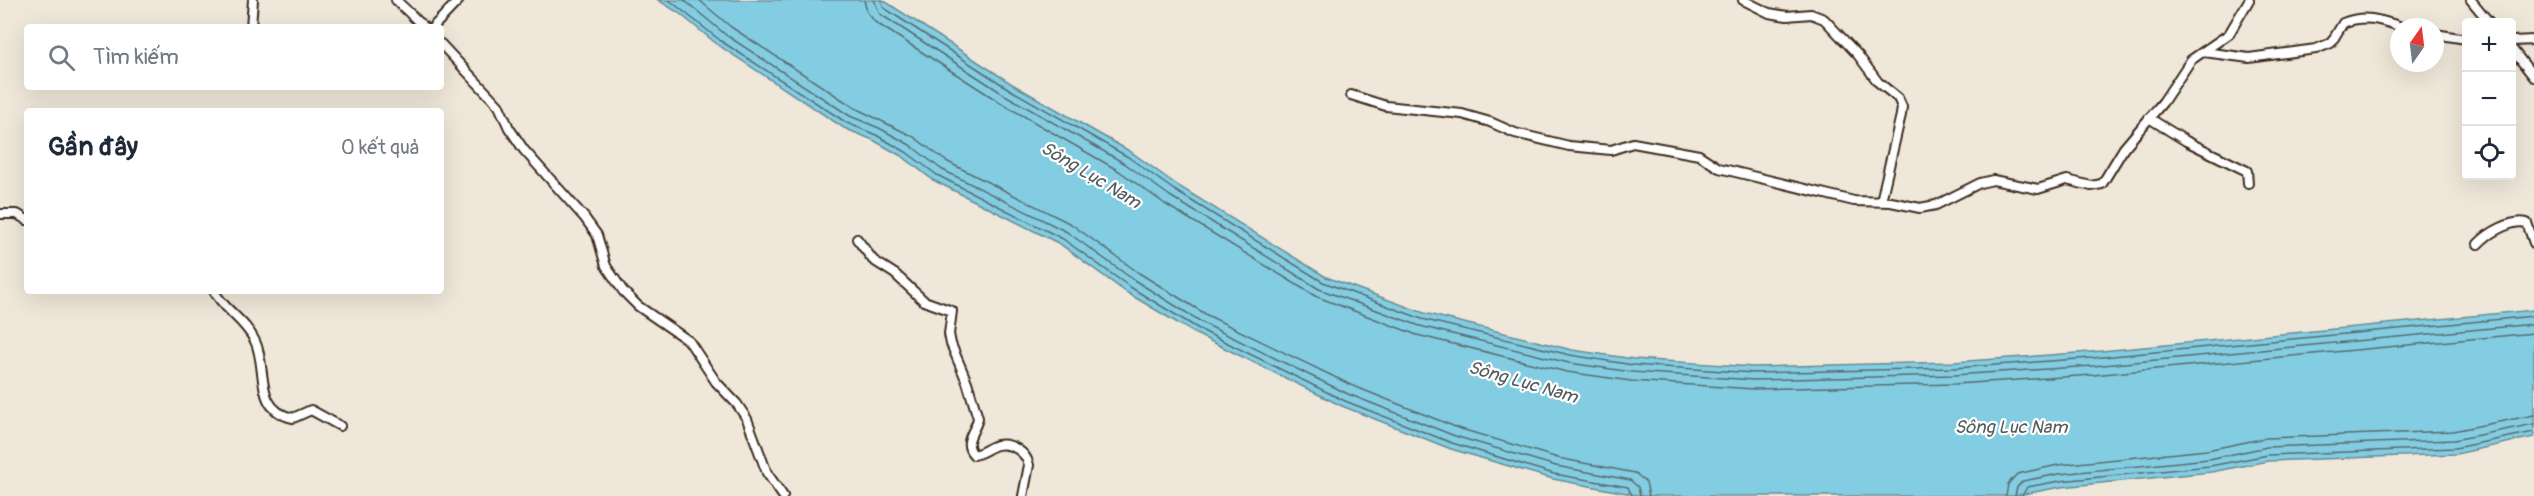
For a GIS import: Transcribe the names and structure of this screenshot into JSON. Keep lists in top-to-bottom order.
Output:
{
  "water": ["Sông Lục Nam"],
  "north": "top",
  "page": {
    "map_buttons": ["+", "−"],
    "search": "Tìm kiếm",
    "heading": ["Gần đây", "0 kết quả"]
  }
}
